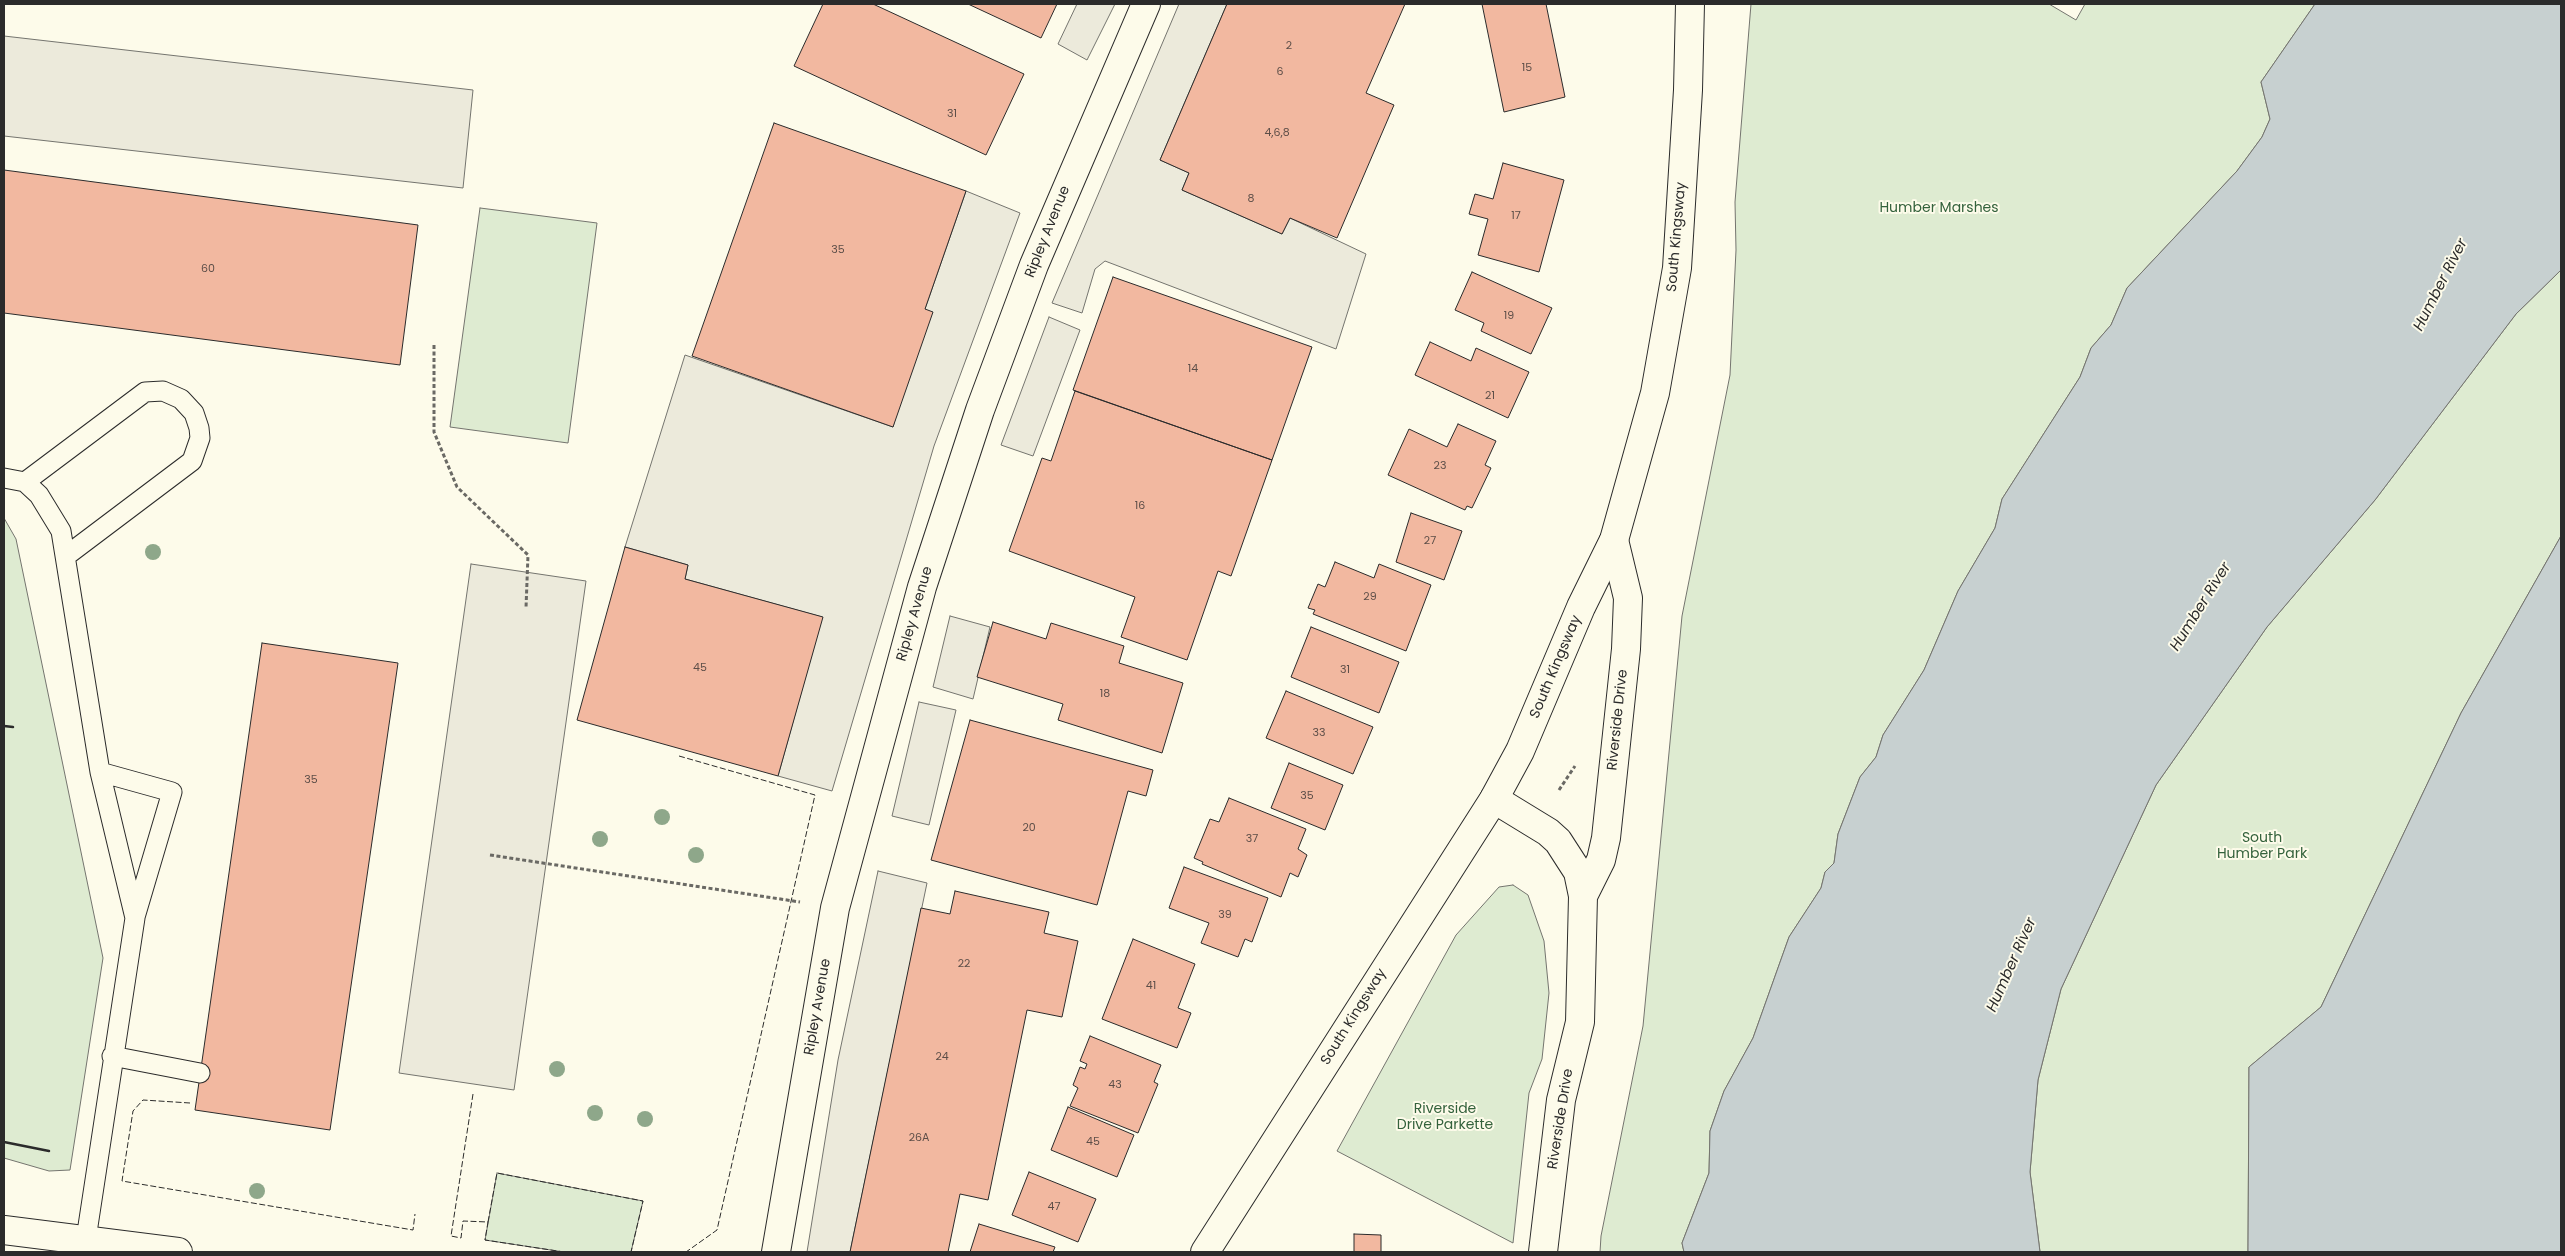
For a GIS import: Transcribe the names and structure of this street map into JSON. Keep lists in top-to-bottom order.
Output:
{
  "streets": {
    "street": ["Ripley Avenue", "South Kingsway", "Riverside Drive"]
  },
  "crossings": [
    ["South Kingsway", "Riverside Drive"]
  ],
  "water": ["Humber River"],
  "parks": ["Humber Marshes", "South Humber Park", "Riverside Drive Parkette"],
  "house_numbers": [
    "2",
    "15",
    "6",
    "31",
    "4,6,8",
    "8",
    "17",
    "35",
    "60",
    "19",
    "14",
    "21",
    "23",
    "16",
    "27",
    "29",
    "45",
    "31",
    "18",
    "33",
    "35",
    "35",
    "20",
    "37",
    "39",
    "22",
    "41",
    "24",
    "43",
    "26A",
    "45",
    "47"
  ]
}
